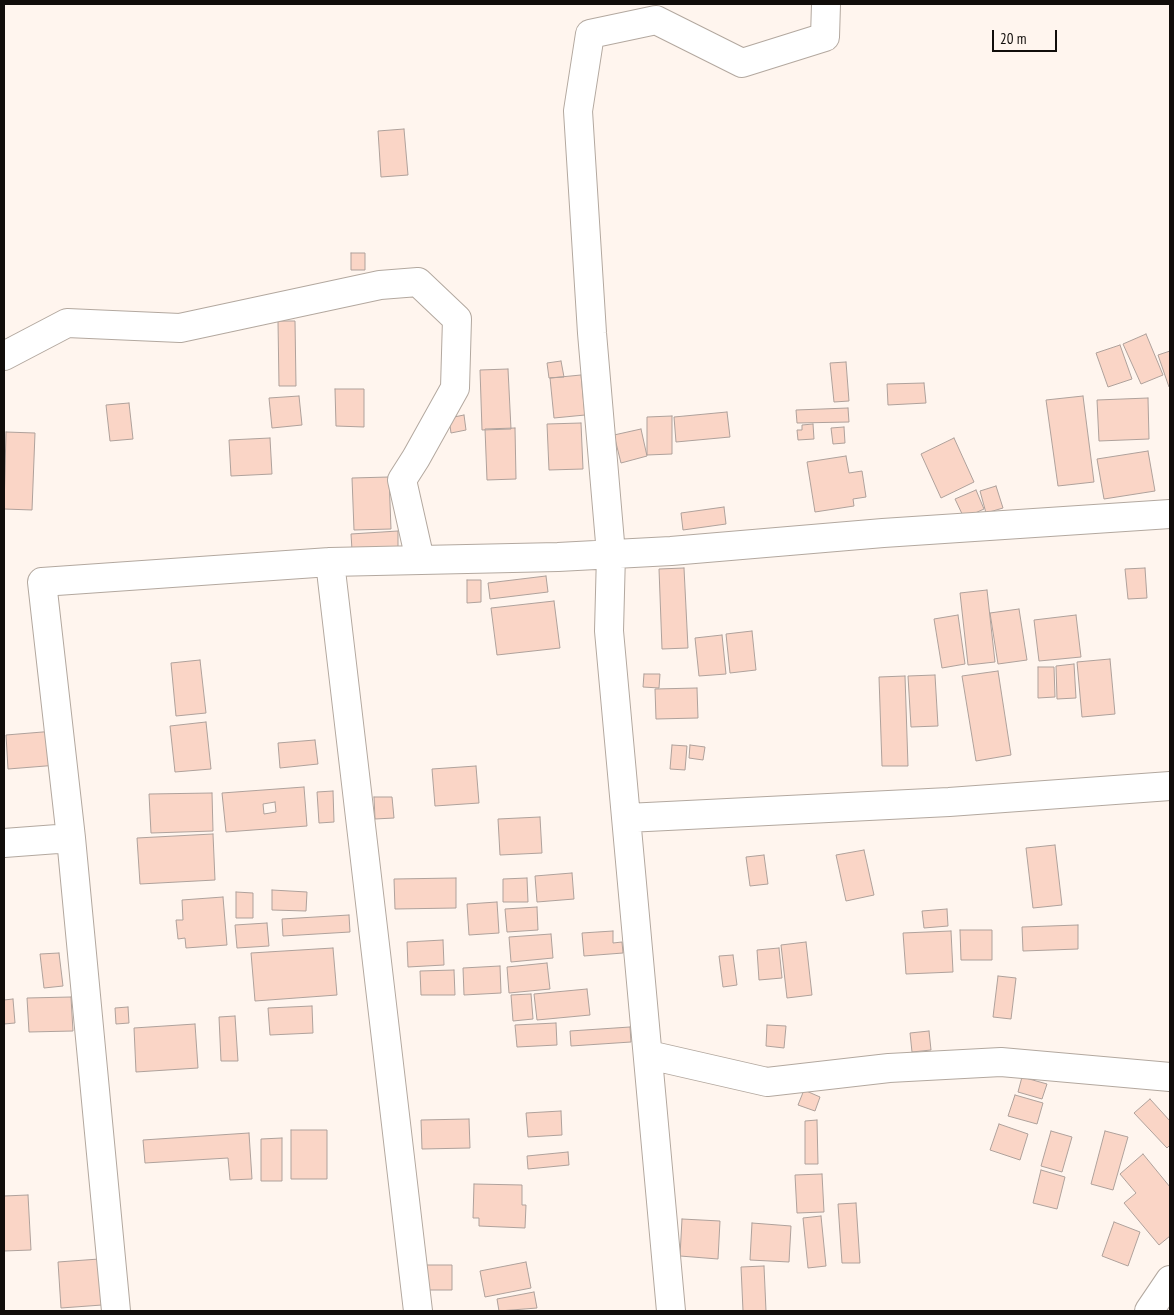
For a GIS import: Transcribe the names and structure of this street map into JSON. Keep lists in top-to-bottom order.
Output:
{
  "scale_bar": "20 m"
}
